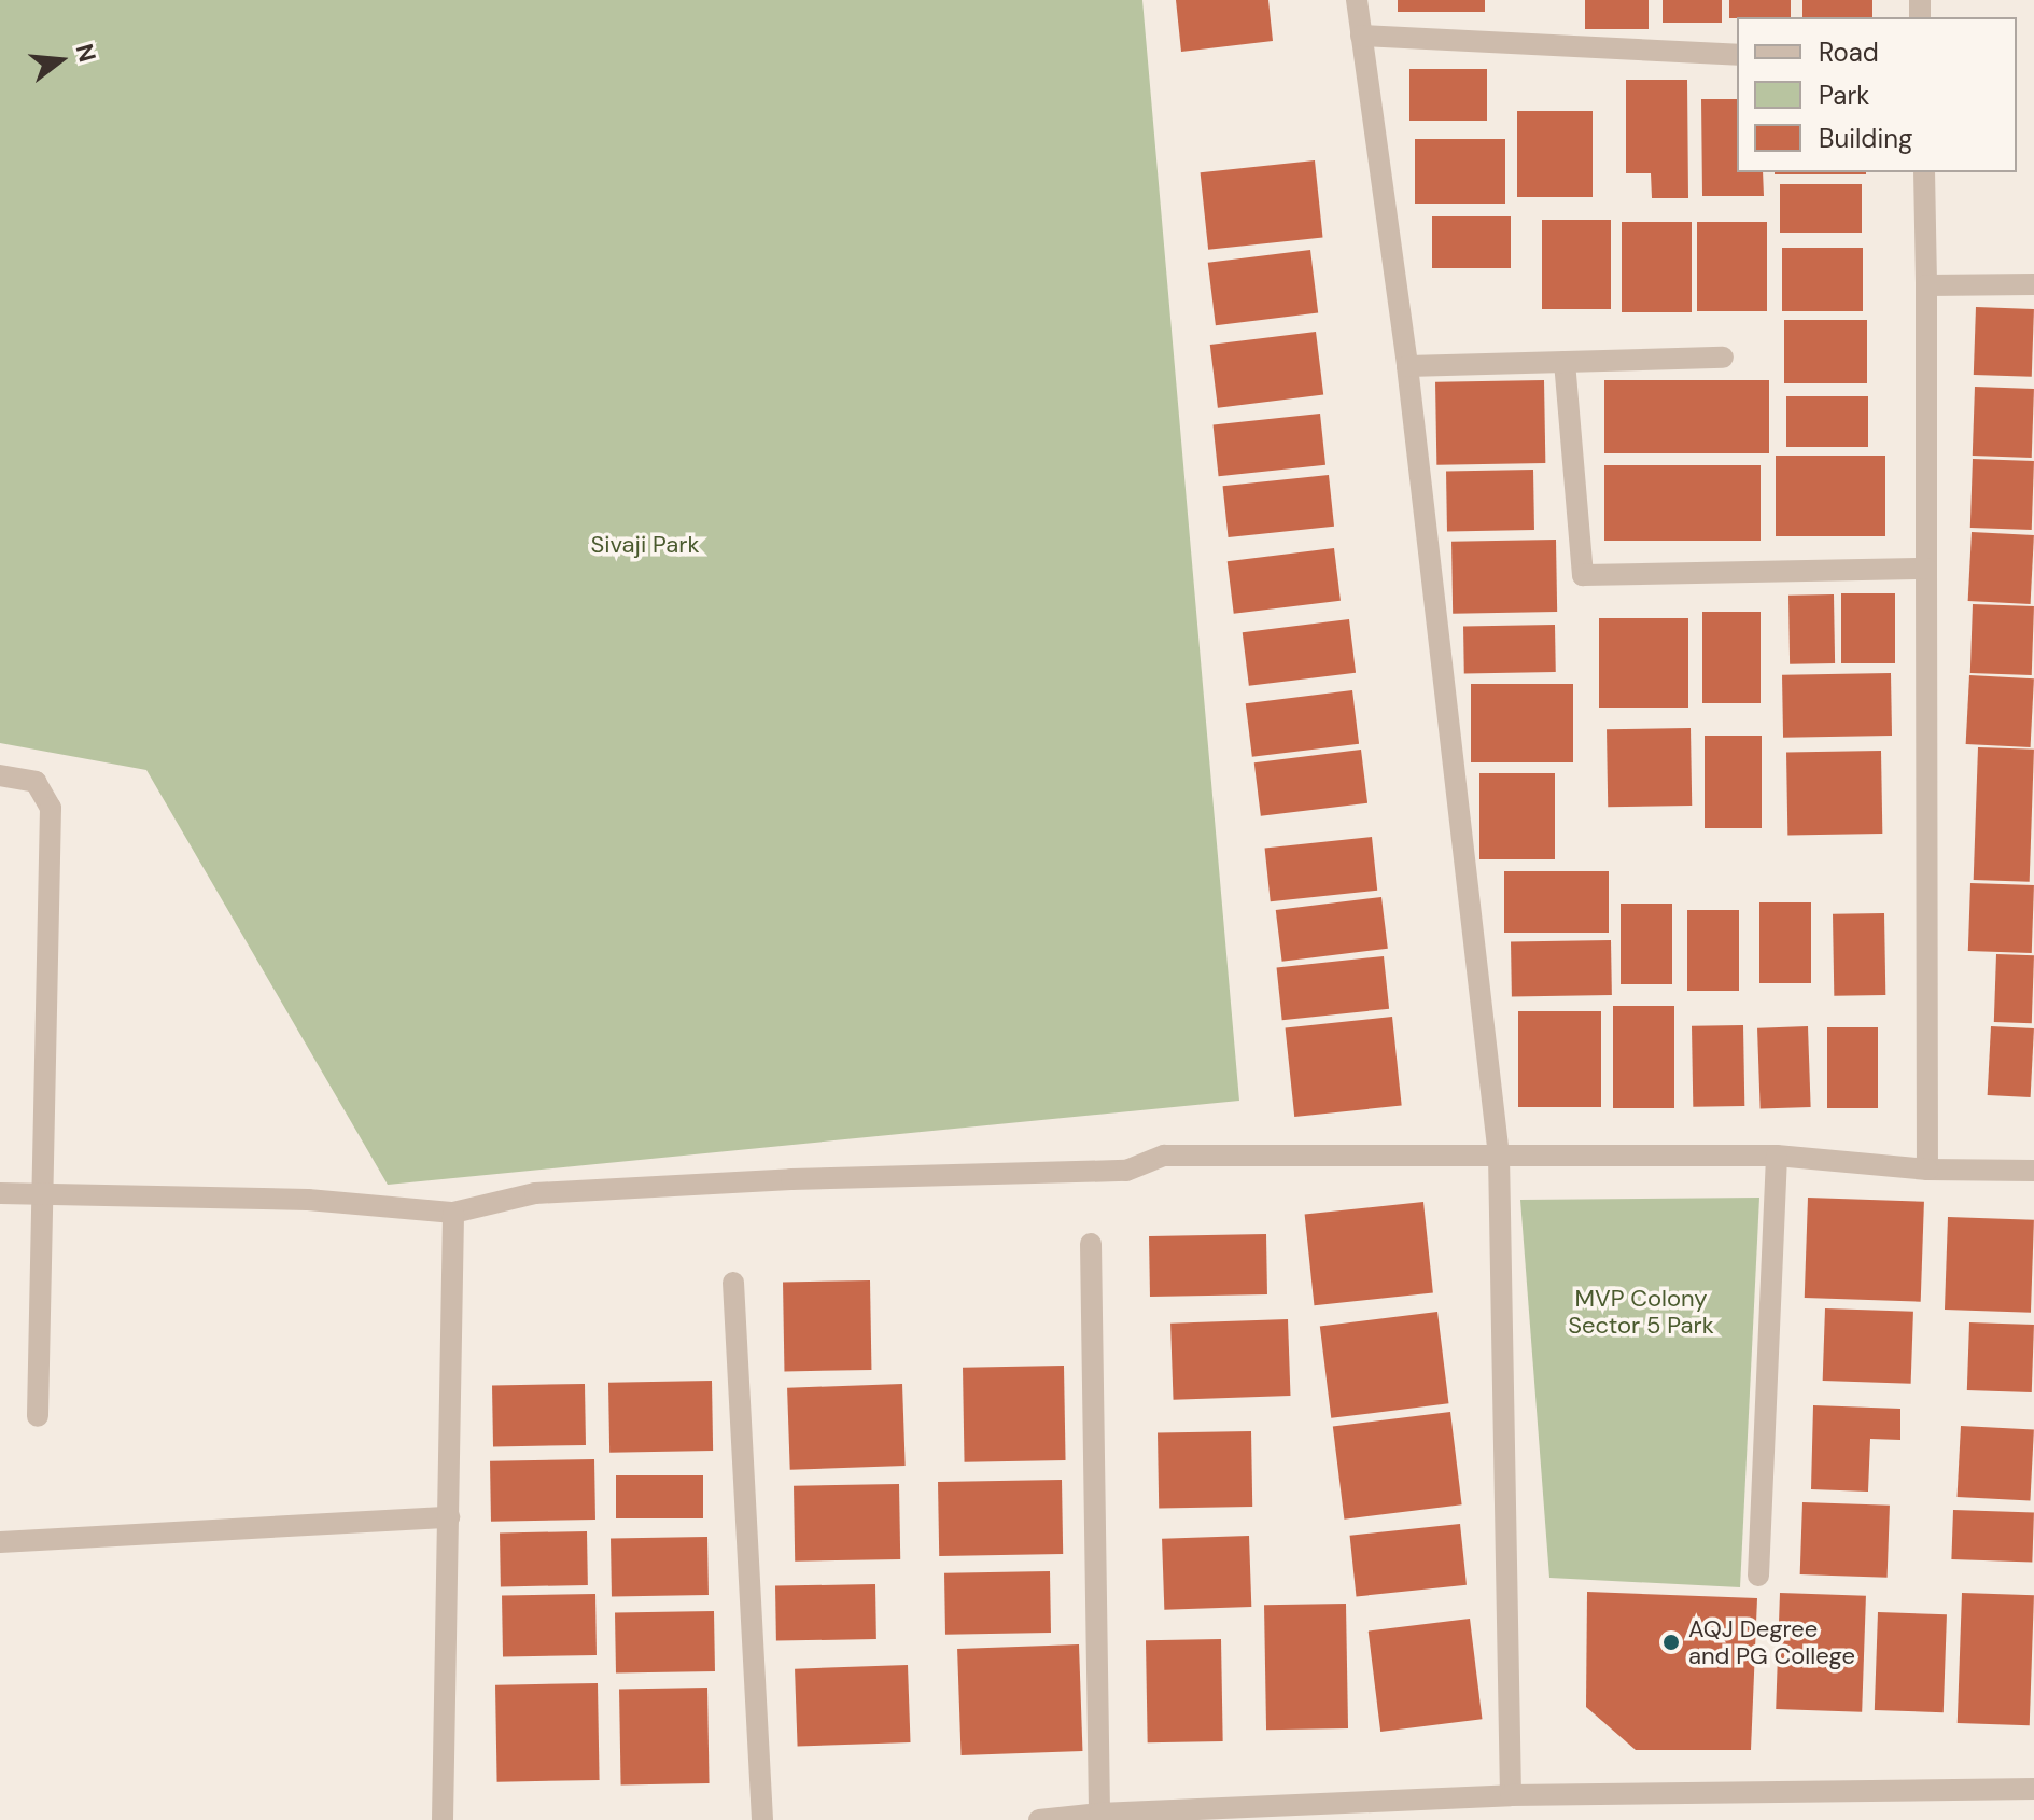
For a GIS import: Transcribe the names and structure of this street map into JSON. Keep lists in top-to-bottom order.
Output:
{
  "parks": ["Sivaji Park", "MVP Colony Sector 5 Park"],
  "places": ["AQJ Degree and PG College"],
  "legend": ["Road", "Park", "Building"],
  "north": "right"
}
